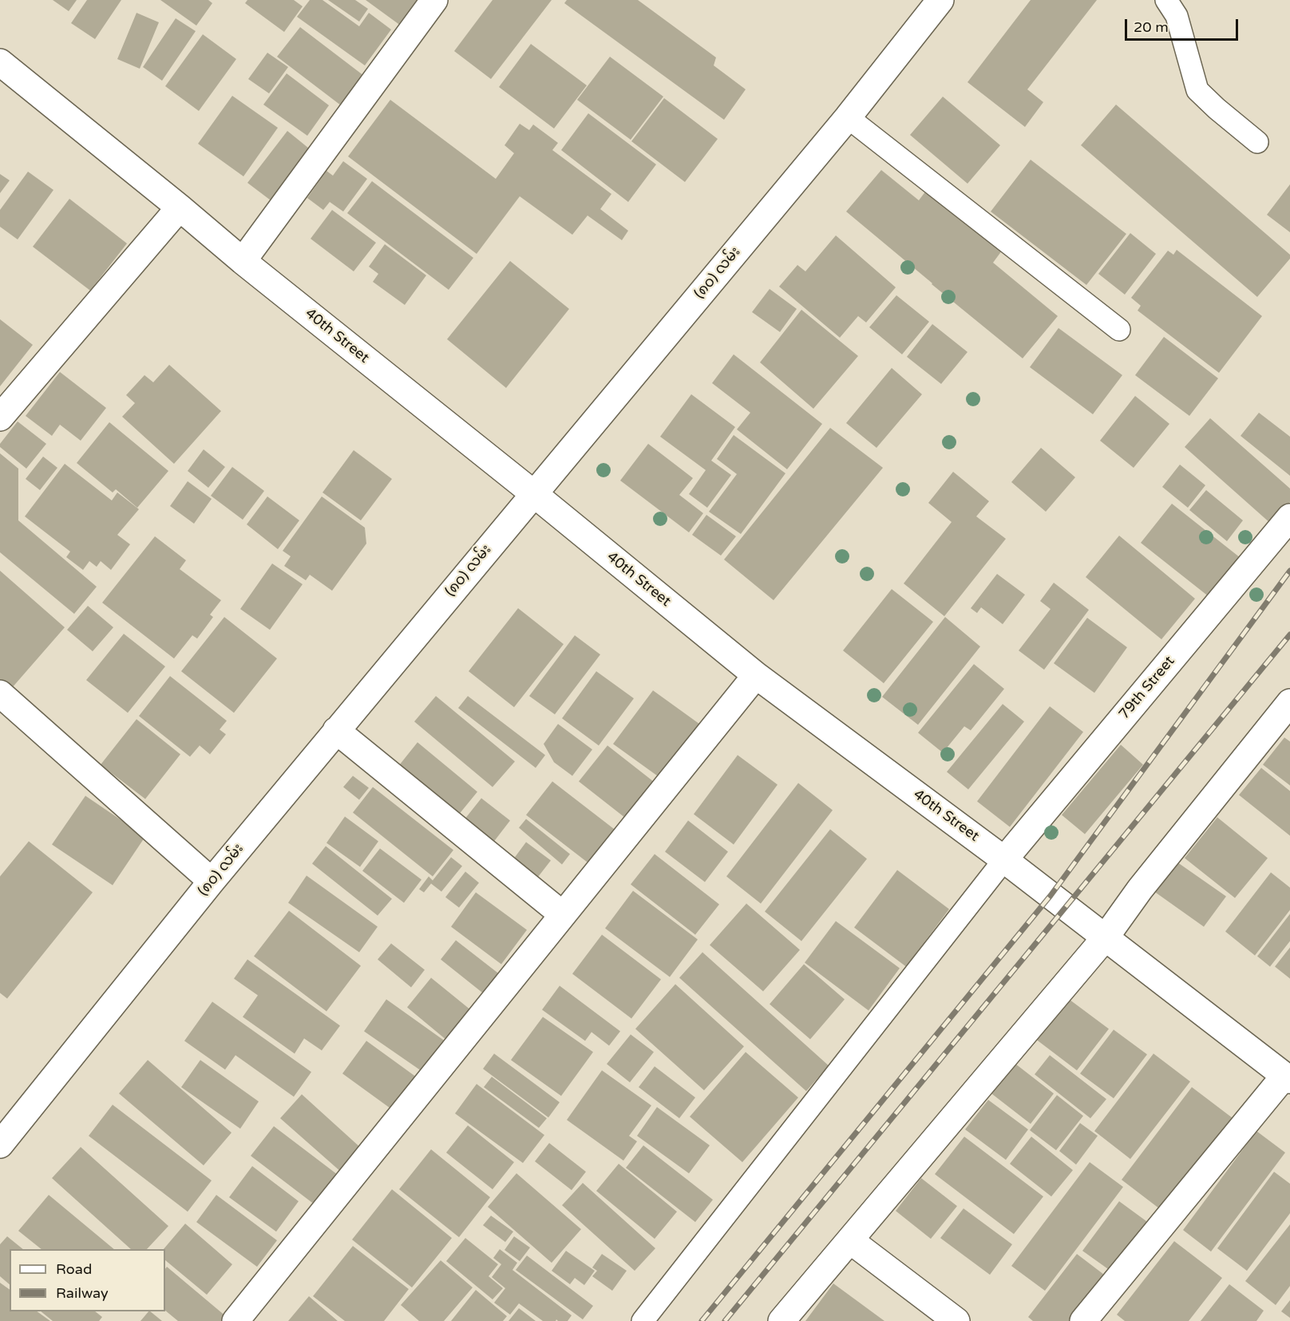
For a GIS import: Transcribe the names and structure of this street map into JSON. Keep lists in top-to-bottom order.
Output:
{
  "streets": {
    "street": ["(၈၀) လမ်း", "40th Street", "79th Street"]
  },
  "crossings": [
    ["(၈၀) လမ်း", "40th Street"],
    ["40th Street", "79th Street"]
  ],
  "legend": ["Road", "Railway"],
  "scale_bar": "20 m"
}
